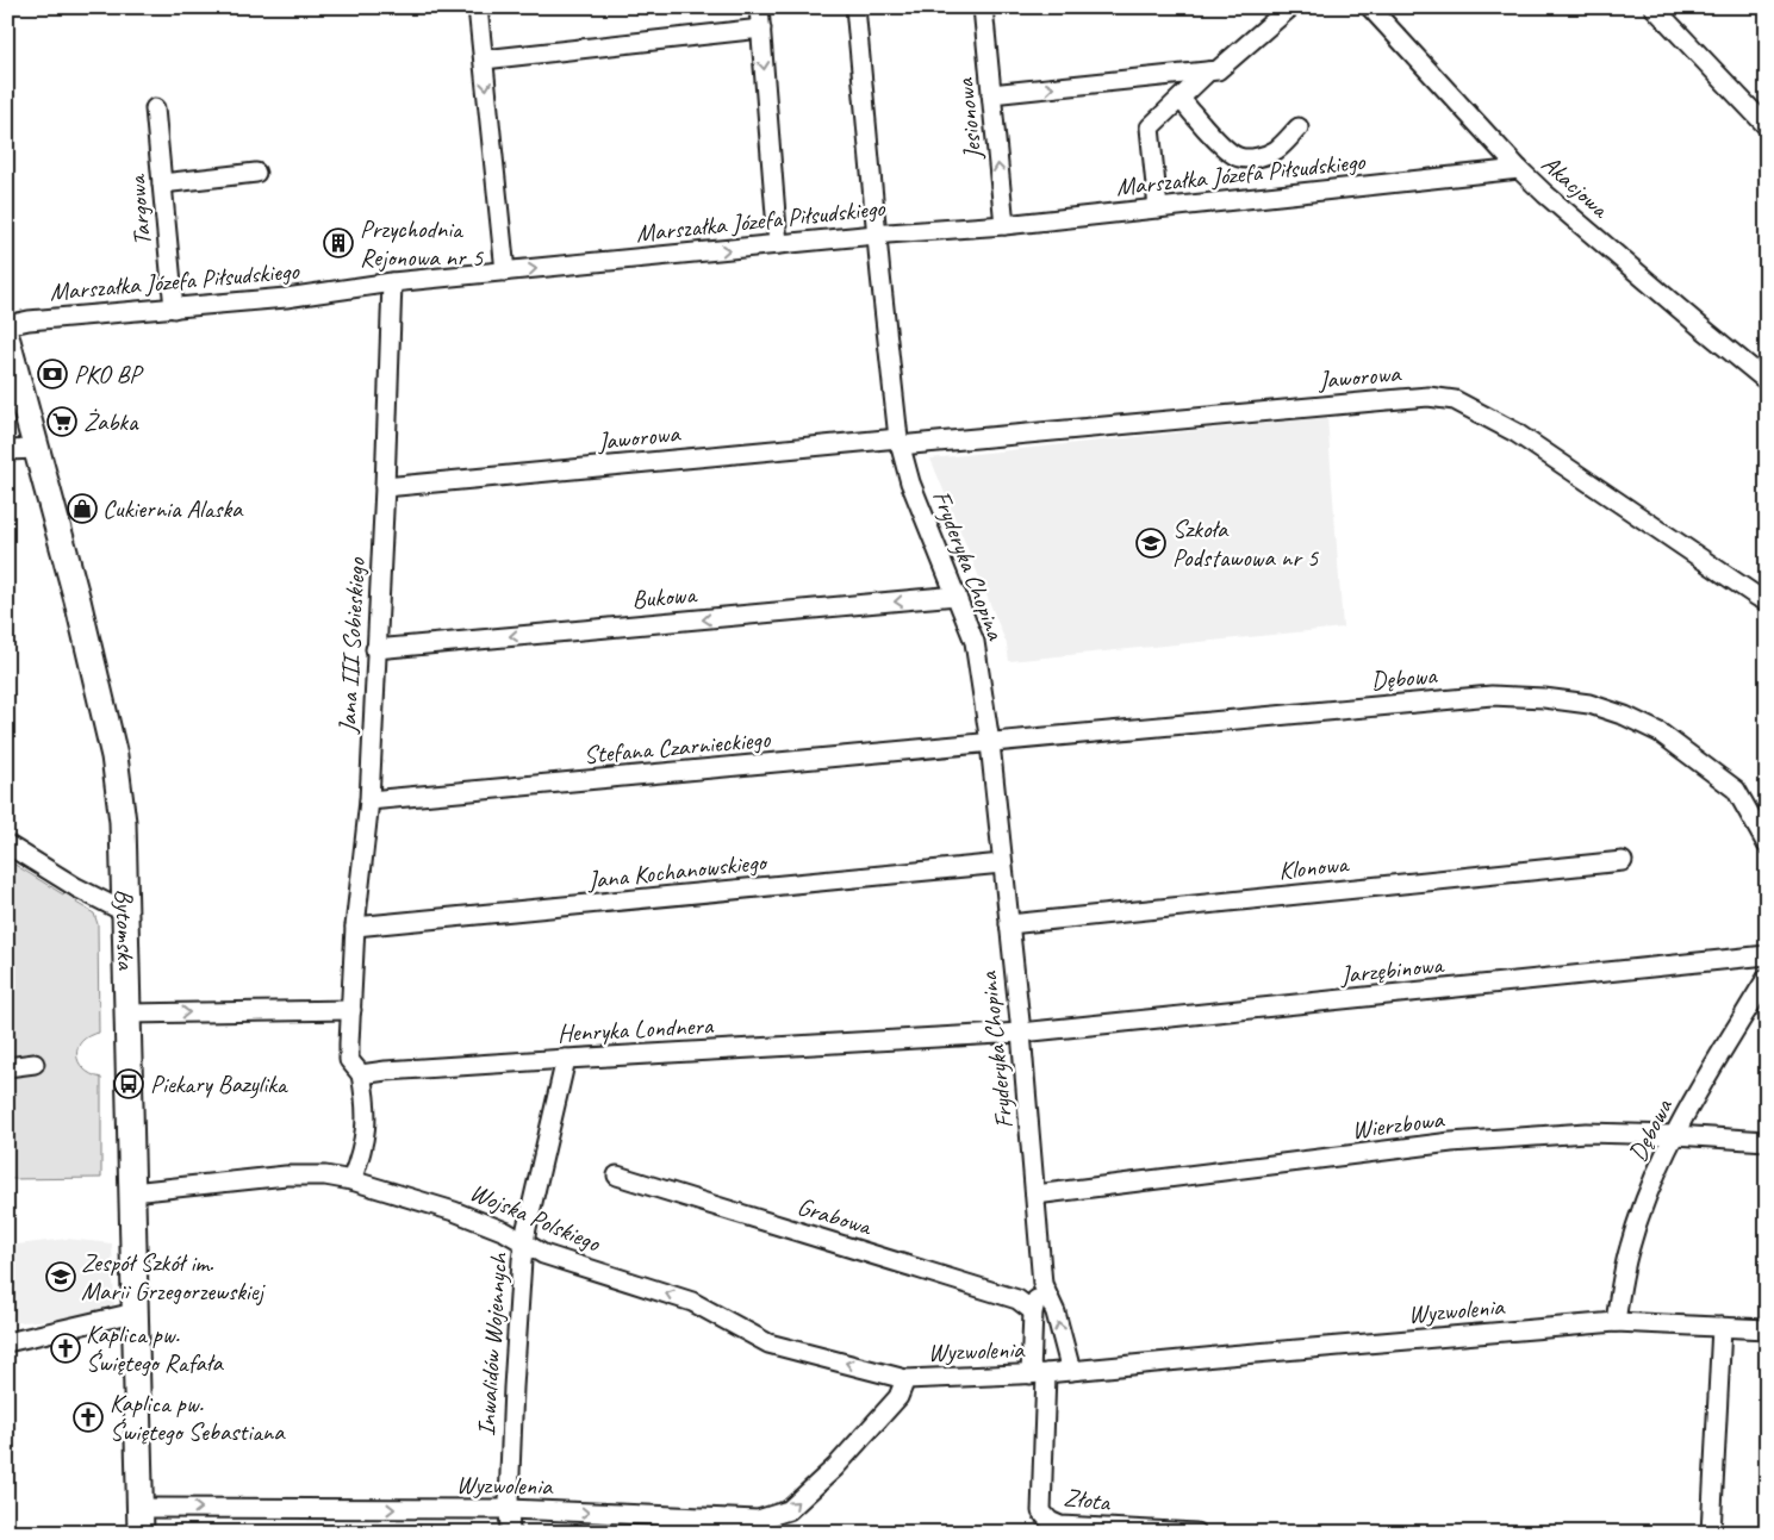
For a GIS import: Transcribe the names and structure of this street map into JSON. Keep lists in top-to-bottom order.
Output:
{
  "streets": {
    "street": [
      "Jesionowa",
      "Marszałka Józefa Piłsudskiego",
      "Akacjowa",
      "Targowa",
      "Jaworowa",
      "Fryderyka Chopina",
      "Bukowa",
      "Jana III Sobieskiego",
      "Dębowa",
      "Stefana Czarnieckiego",
      "Klonowa",
      "Jana Kochanowskiego",
      "Bytomska",
      "Jarzębinowa",
      "Henryka Londnera",
      "Wierzbowa",
      "Grabowa",
      "Wojska Polskiego",
      "Wyzwolenia",
      "Inwalidów Wojennych",
      "Złota"
    ]
  },
  "crossings": [
    ["Jesionowa", "Marszałka Józefa Piłsudskiego"],
    ["Marszałka Józefa Piłsudskiego", "Akacjowa"],
    ["Marszałka Józefa Piłsudskiego", "Targowa"],
    ["Marszałka Józefa Piłsudskiego", "Fryderyka Chopina"],
    ["Marszałka Józefa Piłsudskiego", "Jana III Sobieskiego"],
    ["Jaworowa", "Fryderyka Chopina"],
    ["Jaworowa", "Jana III Sobieskiego"],
    ["Fryderyka Chopina", "Bukowa"],
    ["Fryderyka Chopina", "Dębowa"],
    ["Fryderyka Chopina", "Stefana Czarnieckiego"],
    ["Fryderyka Chopina", "Klonowa"],
    ["Fryderyka Chopina", "Jana Kochanowskiego"],
    ["Fryderyka Chopina", "Jarzębinowa"],
    ["Fryderyka Chopina", "Henryka Londnera"],
    ["Fryderyka Chopina", "Wierzbowa"],
    ["Fryderyka Chopina", "Grabowa"],
    ["Fryderyka Chopina", "Wyzwolenia"],
    ["Fryderyka Chopina", "Złota"],
    ["Bukowa", "Jana III Sobieskiego"],
    ["Jana III Sobieskiego", "Stefana Czarnieckiego"],
    ["Jana III Sobieskiego", "Jana Kochanowskiego"],
    ["Jana III Sobieskiego", "Henryka Londnera"],
    ["Dębowa", "Stefana Czarnieckiego"],
    ["Dębowa", "Wierzbowa"],
    ["Dębowa", "Wyzwolenia"],
    ["Bytomska", "Wojska Polskiego"],
    ["Bytomska", "Wyzwolenia"],
    ["Jarzębinowa", "Henryka Londnera"],
    ["Henryka Londnera", "Inwalidów Wojennych"],
    ["Wojska Polskiego", "Wyzwolenia"],
    ["Wojska Polskiego", "Inwalidów Wojennych"],
    ["Wyzwolenia", "Inwalidów Wojennych"],
    ["Wyzwolenia", "Złota"]
  ],
  "one_way": [
    "Jesionowa",
    "Bukowa",
    "Wojska Polskiego",
    "Wyzwolenia"
  ],
  "places": {
    "building": ["Przychodnia Rejonowa nr 5"],
    "bank": ["PKO BP"],
    "supermarket": ["Żabka"],
    "shop": ["Cukiernia Alaska"],
    "school or university": ["Szkoła Podstawowa nr 5", "Zespół Szkół im. Marii Grzegorzewskiej"],
    "bus stop": ["Piekary Bazylika"],
    "church": ["Kaplica pw. Świętego Rafała", "Kaplica pw. Świętego Sebastiana"]
  }
}
